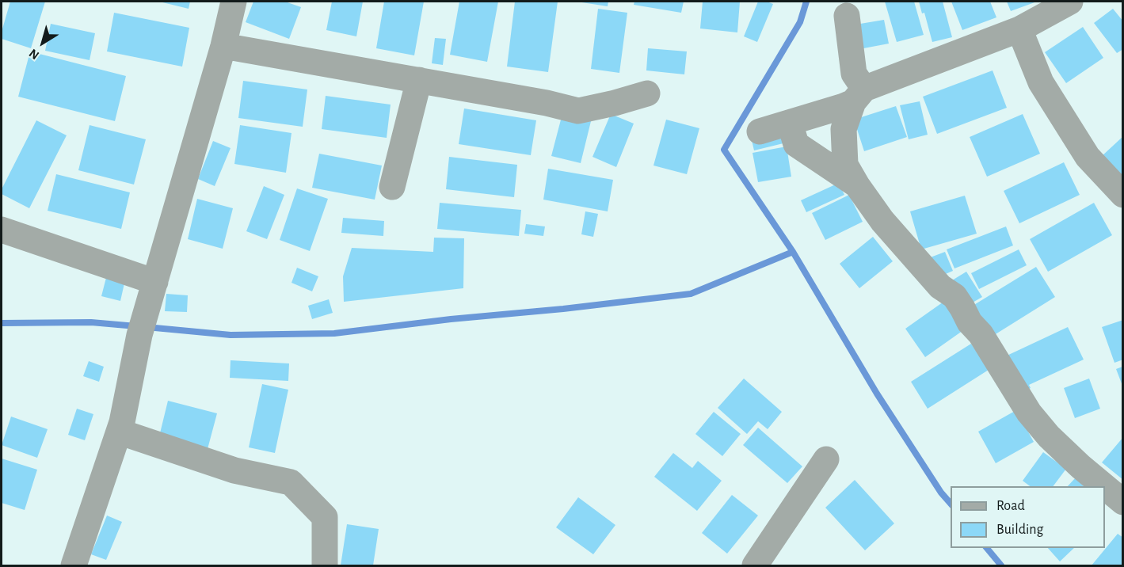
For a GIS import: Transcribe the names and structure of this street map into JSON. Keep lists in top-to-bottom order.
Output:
{
  "legend": ["Road", "Building"],
  "north": "bottom left"
}
